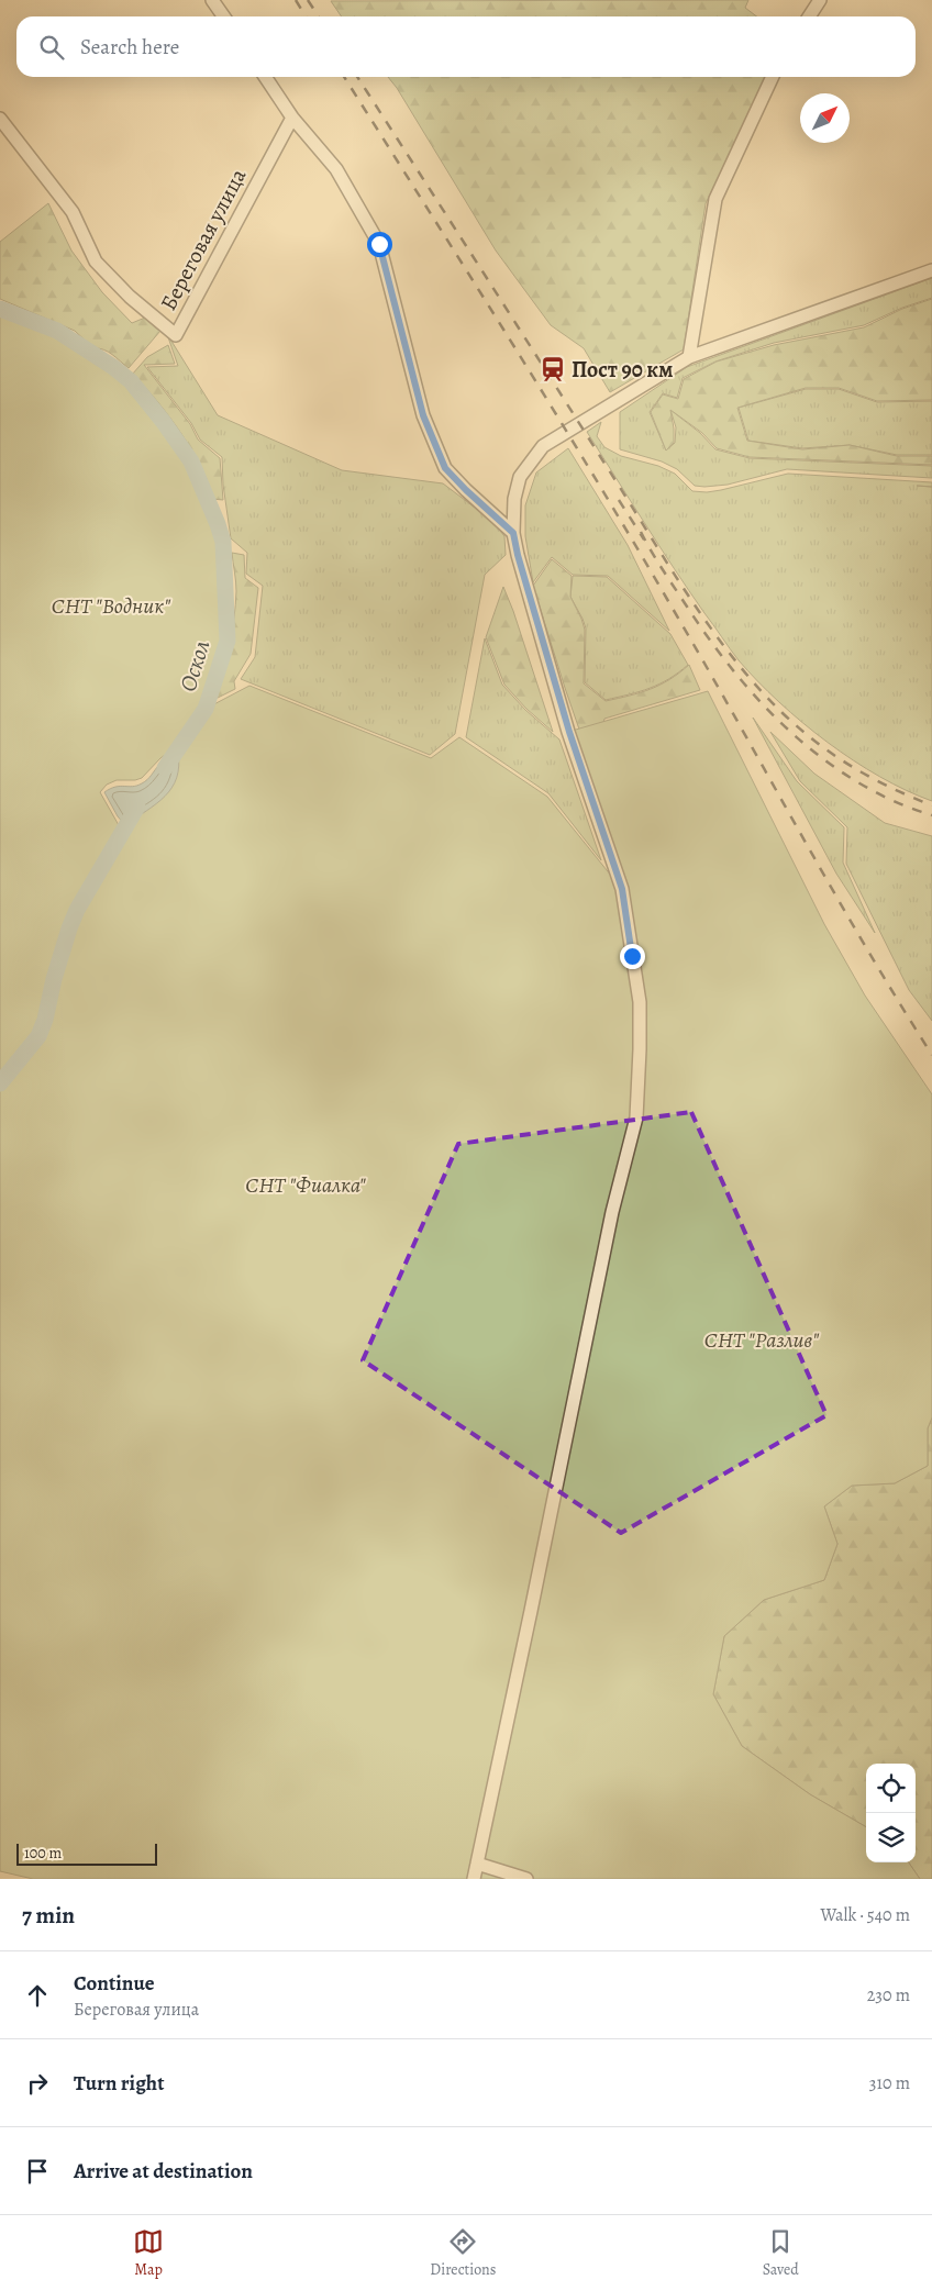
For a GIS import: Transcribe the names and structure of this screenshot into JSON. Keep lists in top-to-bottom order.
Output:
{
  "streets": {
    "street": ["Береговая улица"]
  },
  "water": ["Оскол"],
  "parks": ["СНТ \"Водник\"", "СНТ \"Фиалка\"", "СНТ \"Разлив\""],
  "places": {
    "station": ["Пост 90 км"]
  },
  "scale_bar": "100 m",
  "north": "top right",
  "page": {
    "search": "Search here",
    "scale": "100 m",
    "heading": ["7 min", "Walk · 540 m"],
    "list": [
      ["Continue", "Береговая улица", "230 m"],
      ["Turn right", "310 m"],
      "Arrive at destination"
    ],
    "nav": ["Map", "Directions", "Saved"]
  }
}
